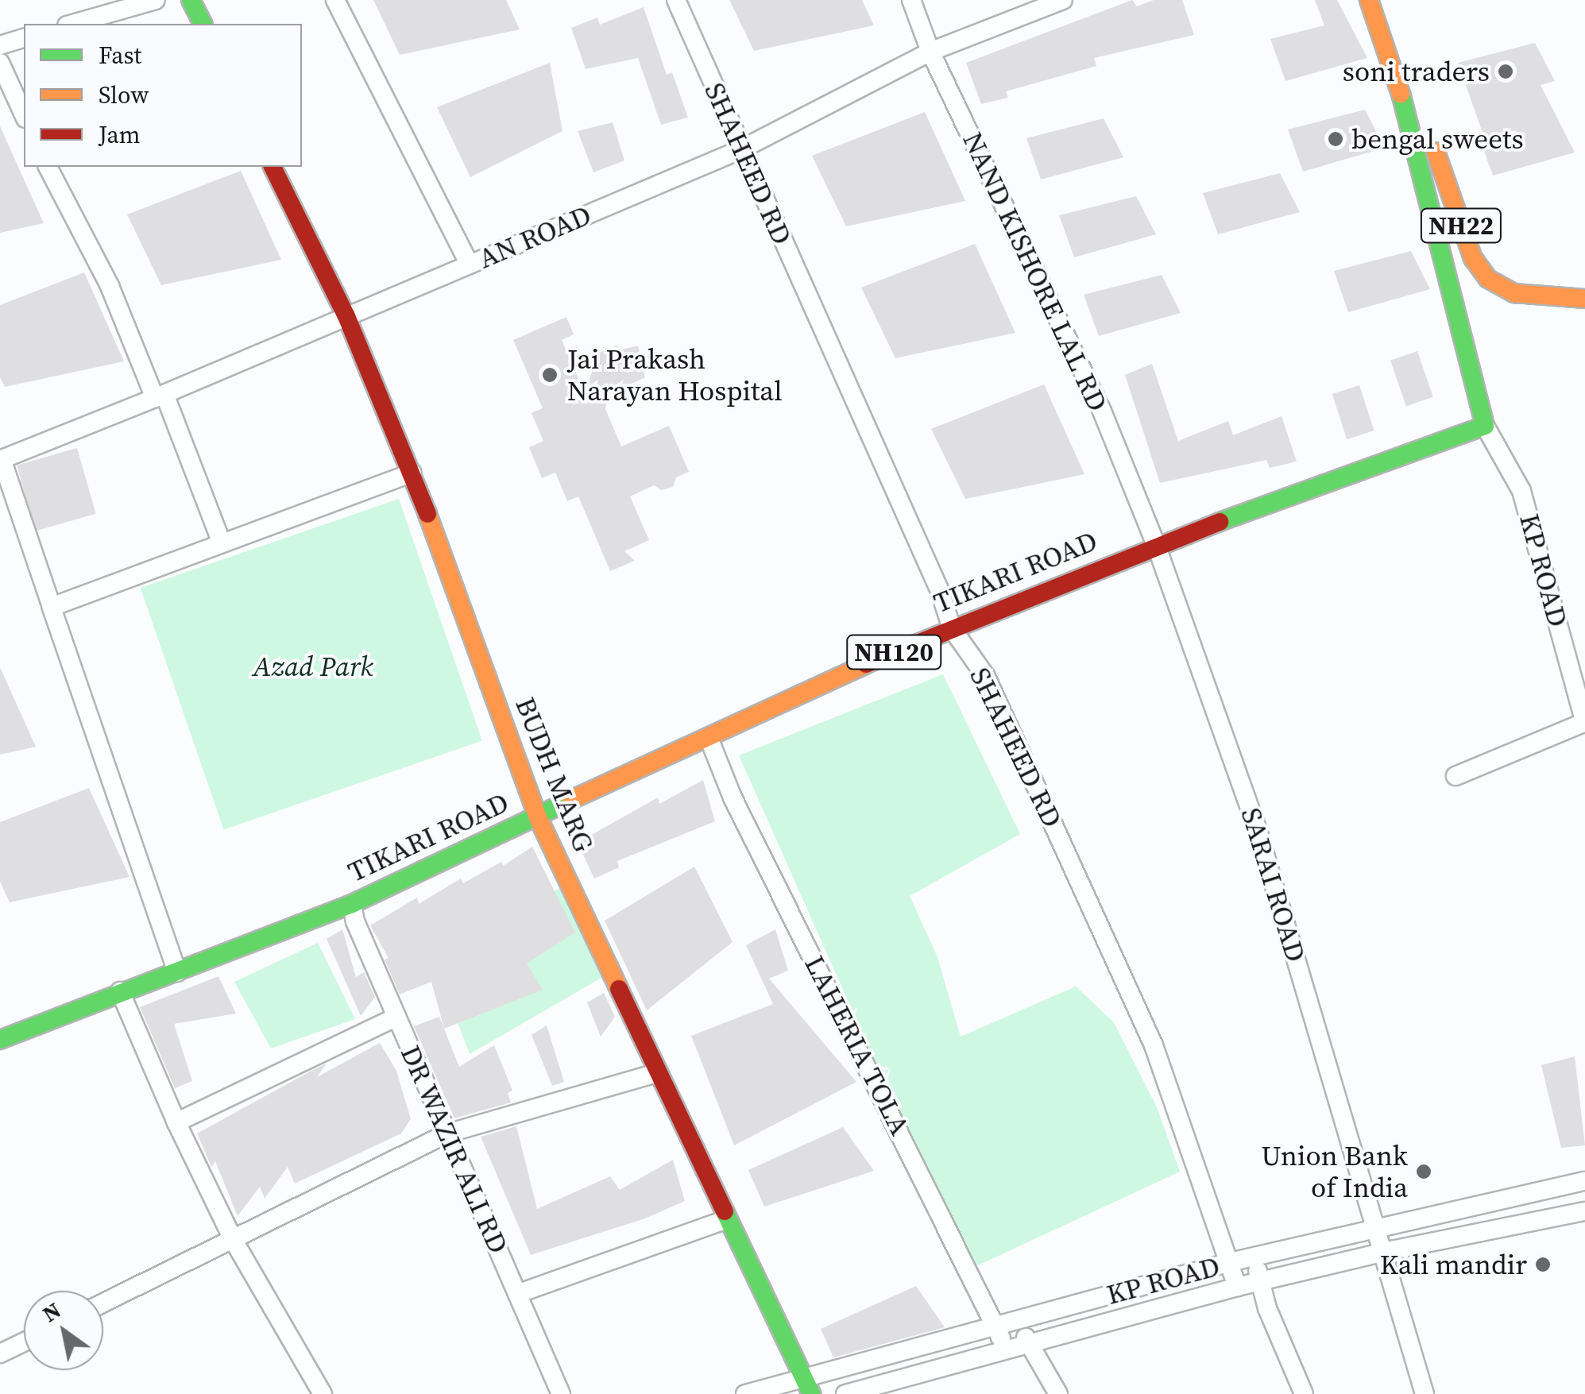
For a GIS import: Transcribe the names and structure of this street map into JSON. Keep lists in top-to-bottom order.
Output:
{
  "streets": {
    "main road": [
      "NH22",
      "TIKARI ROAD",
      "NH120",
      "BUDH MARG"
    ],
    "street": [
      "SHAHEED RD",
      "AN ROAD",
      "NAND KISHORE LAL RD",
      "KP ROAD",
      "SARAI ROAD",
      "LAHERIA TOLA",
      "DR WAZIR ALI RD"
    ]
  },
  "crossings": [
    ["SHAHEED RD", "AN ROAD"],
    ["SHAHEED RD", "KP ROAD"],
    ["SHAHEED RD", "TIKARI ROAD"],
    ["AN ROAD", "NAND KISHORE LAL RD"],
    ["AN ROAD", "BUDH MARG"],
    ["NAND KISHORE LAL RD", "TIKARI ROAD"],
    ["NAND KISHORE LAL RD", "SARAI ROAD"],
    ["KP ROAD", "TIKARI ROAD"],
    ["KP ROAD", "BUDH MARG"],
    ["KP ROAD", "SARAI ROAD"],
    ["KP ROAD", "LAHERIA TOLA"],
    ["TIKARI ROAD", "BUDH MARG"],
    ["TIKARI ROAD", "SARAI ROAD"],
    ["TIKARI ROAD", "LAHERIA TOLA"],
    ["TIKARI ROAD", "DR WAZIR ALI RD"]
  ],
  "parks": ["Azad Park"],
  "places": [
    "soni traders",
    "bengal sweets",
    "Jai Prakash Narayan Hospital",
    "Union Bank of India",
    "Kali mandir"
  ],
  "legend": ["Fast", "Slow", "Jam"],
  "north": "top left"
}
